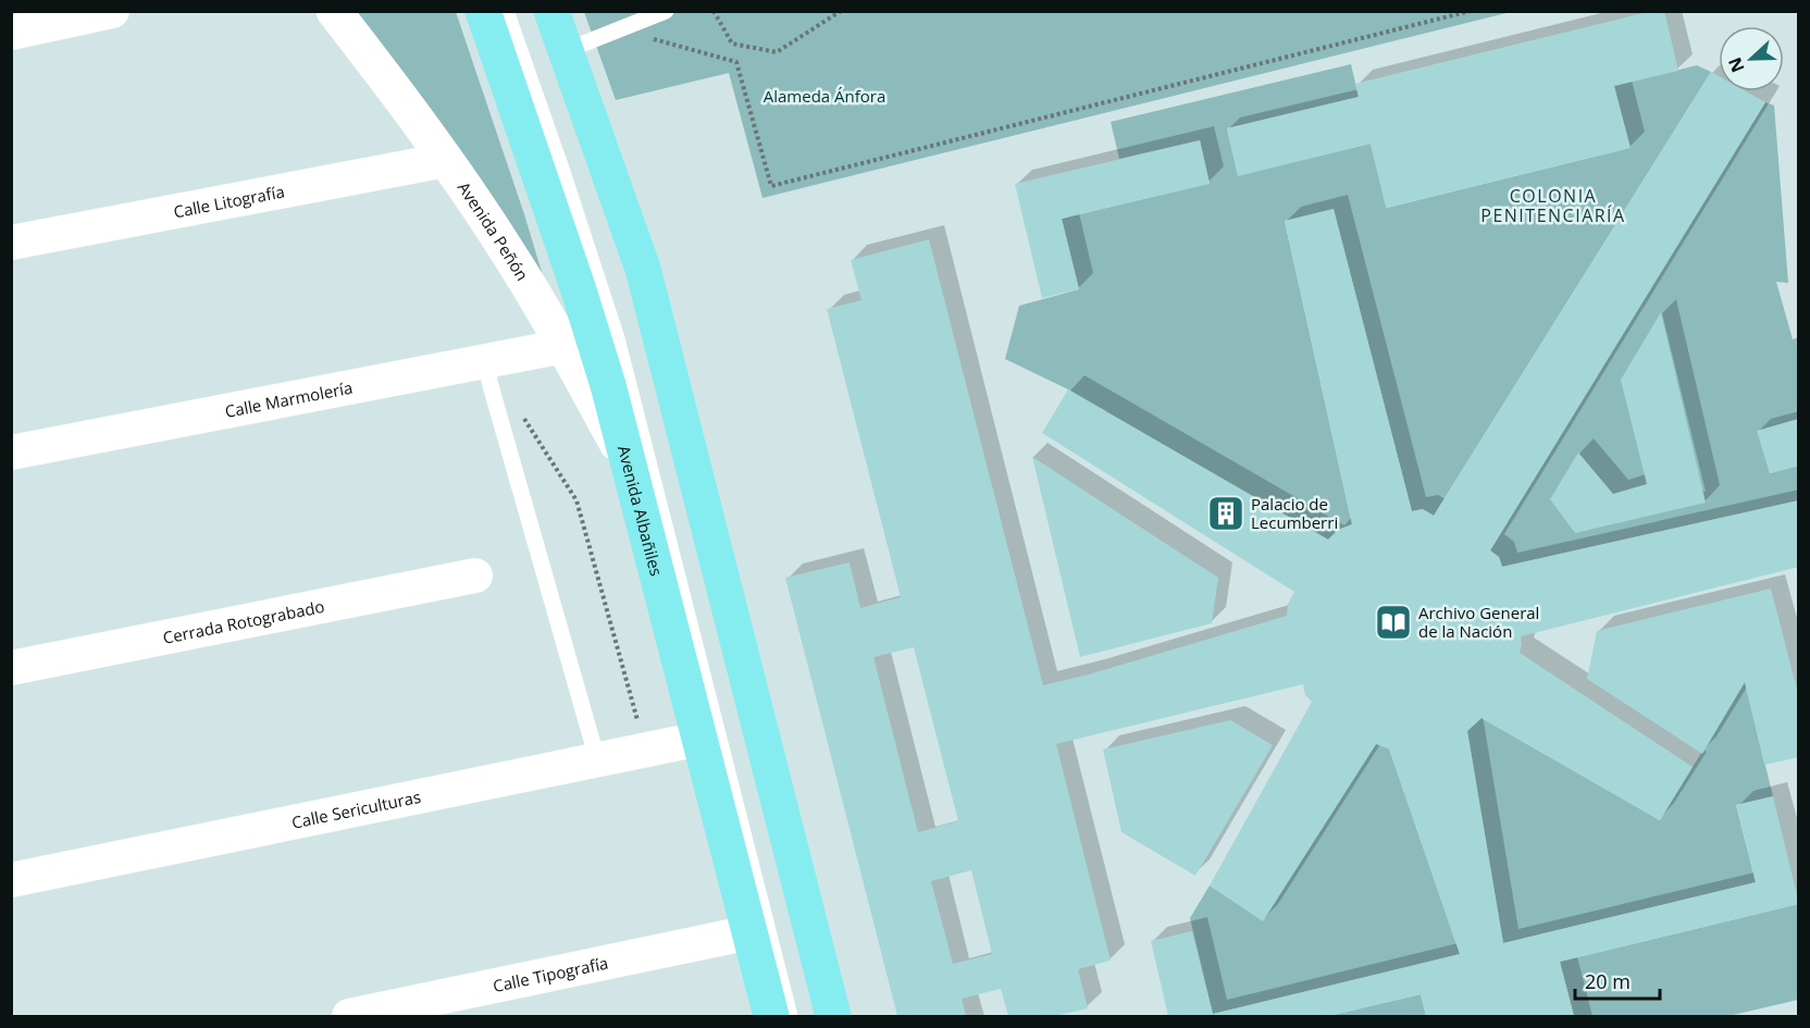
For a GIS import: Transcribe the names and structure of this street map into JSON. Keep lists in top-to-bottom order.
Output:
{
  "streets": {
    "main road": ["Avenida Albañiles"],
    "street": [
      "Calle Litografía",
      "Avenida Peñón",
      "Calle Marmolería",
      "Cerrada Rotograbado",
      "Calle Sericulturas",
      "Calle Tipografía"
    ]
  },
  "crossings": [
    ["Calle Litografía", "Avenida Peñón"],
    ["Avenida Peñón", "Calle Marmolería"],
    ["Avenida Peñón", "Avenida Albañiles"],
    ["Avenida Albañiles", "Calle Sericulturas"],
    ["Avenida Albañiles", "Calle Tipografía"]
  ],
  "districts": ["COLONIA PENITENCIARÍA"],
  "parks": ["Alameda Ánfora"],
  "places": {
    "building": ["Palacio de Lecumberri"],
    "library": ["Archivo General de la Nación"]
  },
  "scale_bar": "20 m",
  "north": "left"
}
